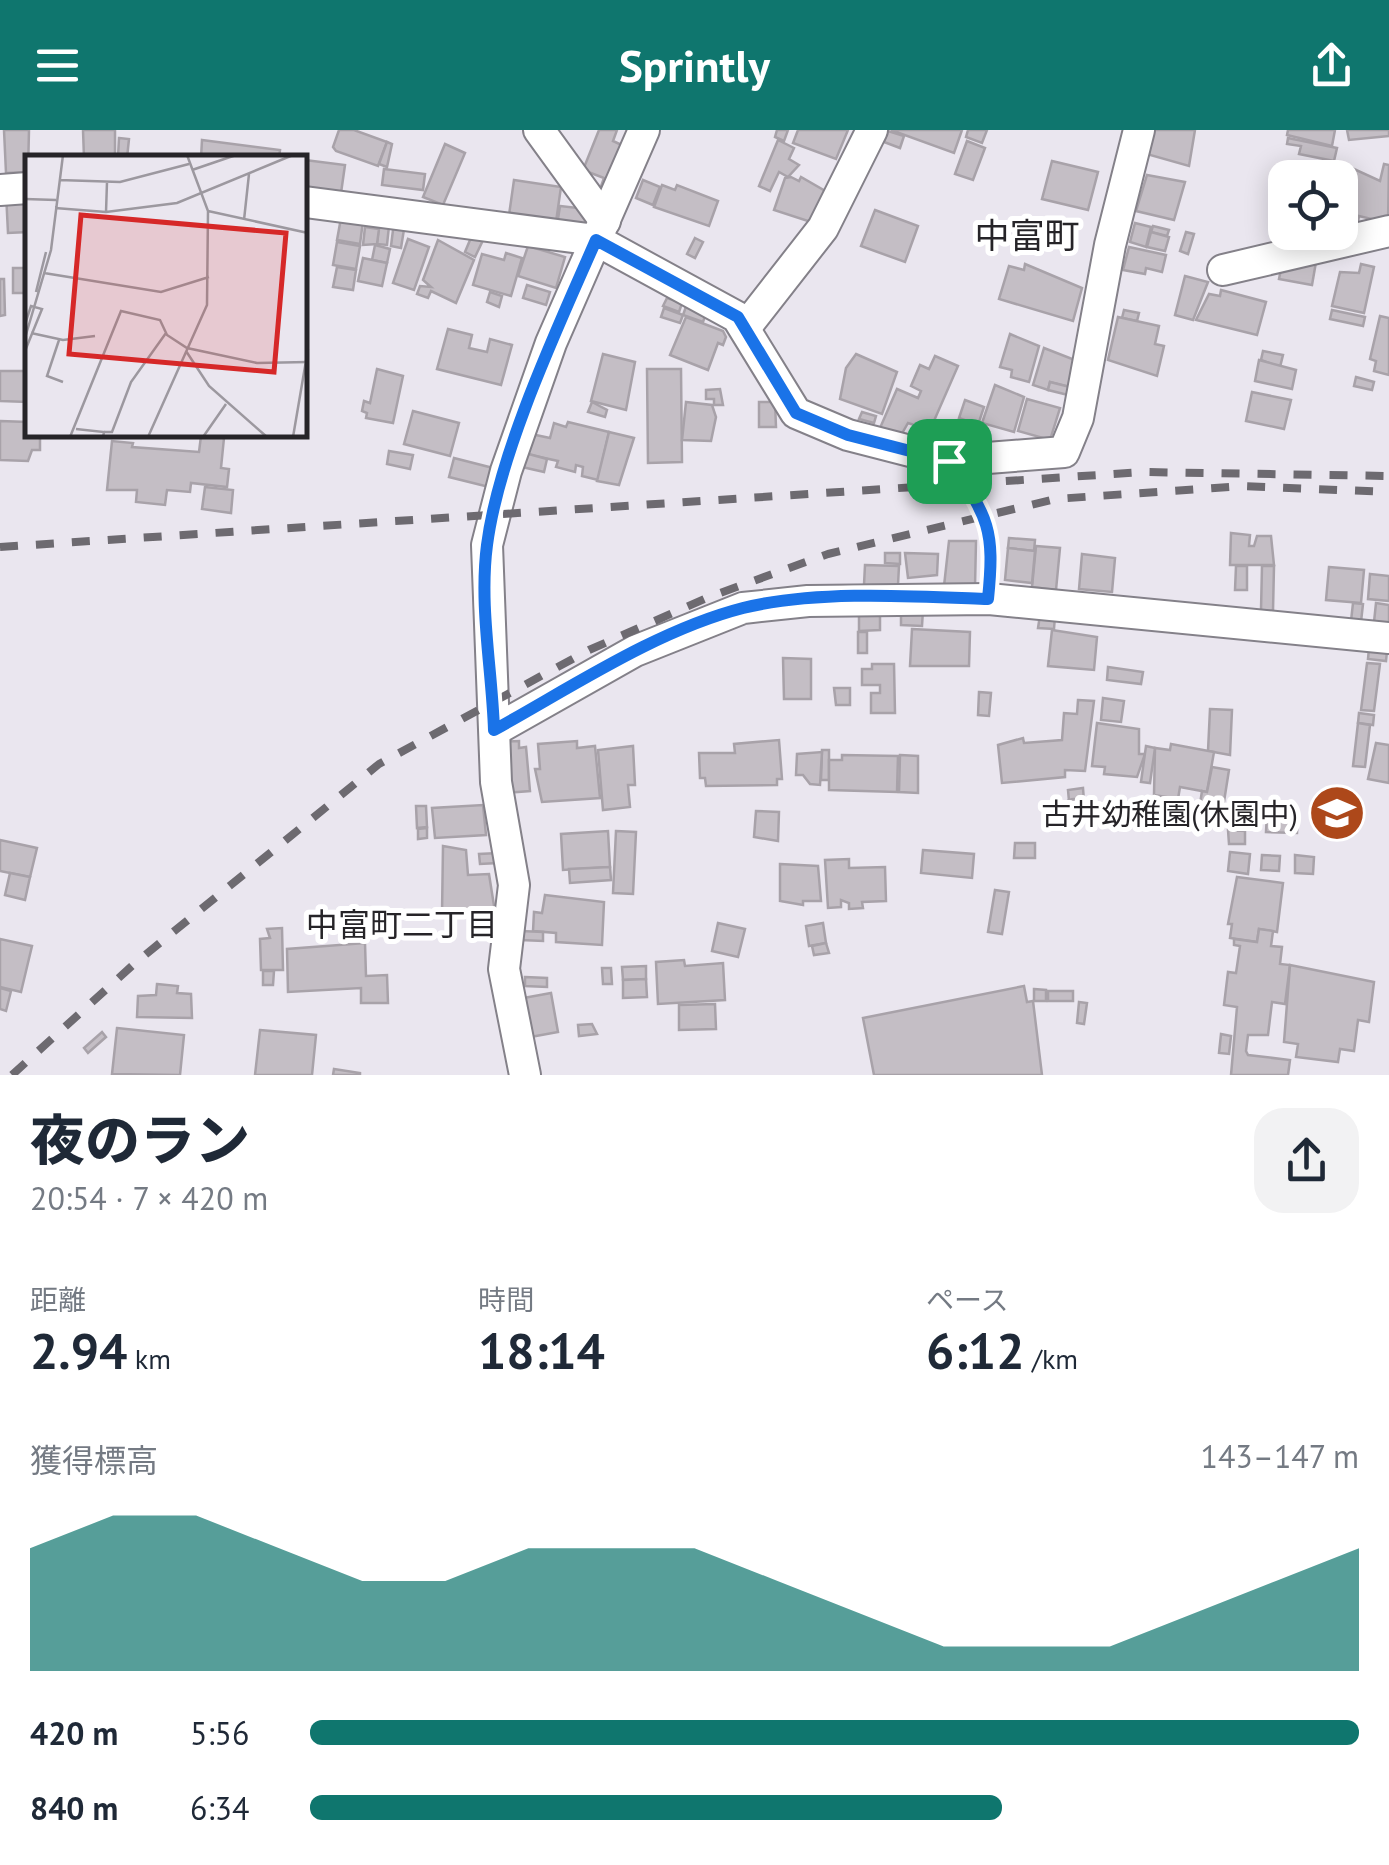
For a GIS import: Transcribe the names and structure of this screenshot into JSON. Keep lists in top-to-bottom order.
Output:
{
  "districts": ["中富町", "中富町二丁目"],
  "places": {
    "school or university": ["古井幼稚園(休園中)"]
  },
  "page": {
    "header": "Sprintly",
    "heading": ["夜のラン", "20:54 · 7 × 420 m"],
    "stats": [
      ["距離", "2.94 km"],
      ["時間", "18:14"],
      ["ペース", "6:12 /km"]
    ],
    "chart": ["獲得標高", "143–147 m"],
    "list": [
      {
        "name": "420 m",
        "note": "5:56"
      },
      {
        "name": "840 m",
        "note": "6:34"
      }
    ]
  }
}
